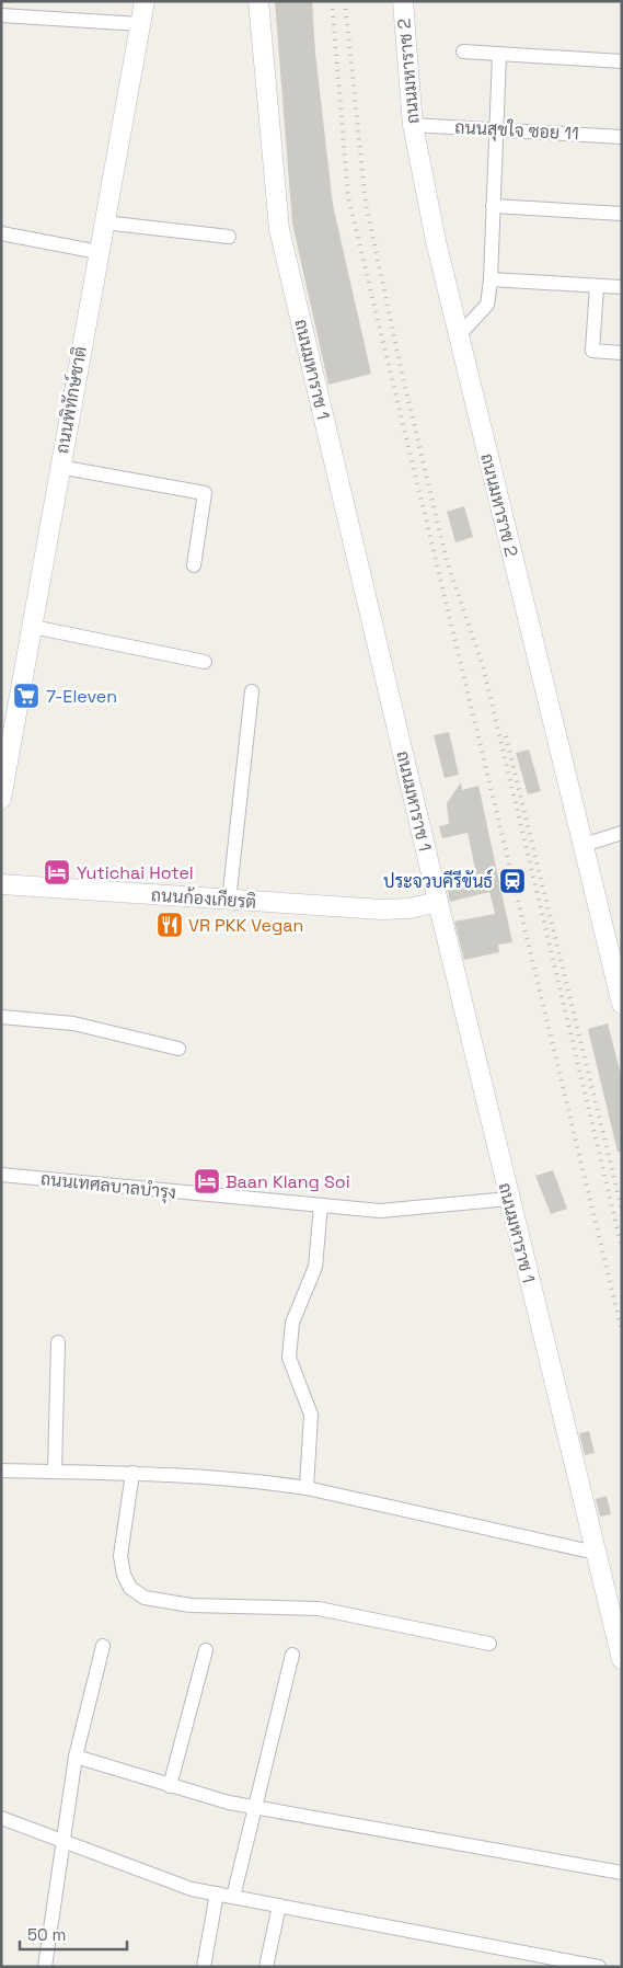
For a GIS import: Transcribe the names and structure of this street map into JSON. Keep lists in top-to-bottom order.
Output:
{
  "streets": {
    "street": [
      "ถนนมหาราช 2",
      "ถนนสุขใจ ซอย 11",
      "ถนนมหาราช 1",
      "ถนนพิทักษ์ชาติ",
      "ถนนก้องเกียรติ",
      "ถนนเทศลบาลบำรุง"
    ]
  },
  "crossings": [
    ["ถนนมหาราช 2", "ถนนสุขใจ ซอย 11"],
    ["ถนนมหาราช 1", "ถนนก้องเกียรติ"],
    ["ถนนมหาราช 1", "ถนนเทศลบาลบำรุง"]
  ],
  "places": {
    "supermarket": ["7-Eleven"],
    "hotel": ["Yutichai Hotel", "Baan Klang Soi"],
    "station": ["ประจวบคีรีขันธ์"],
    "restaurant": ["VR PKK Vegan"]
  },
  "scale_bar": "50 m"
}
